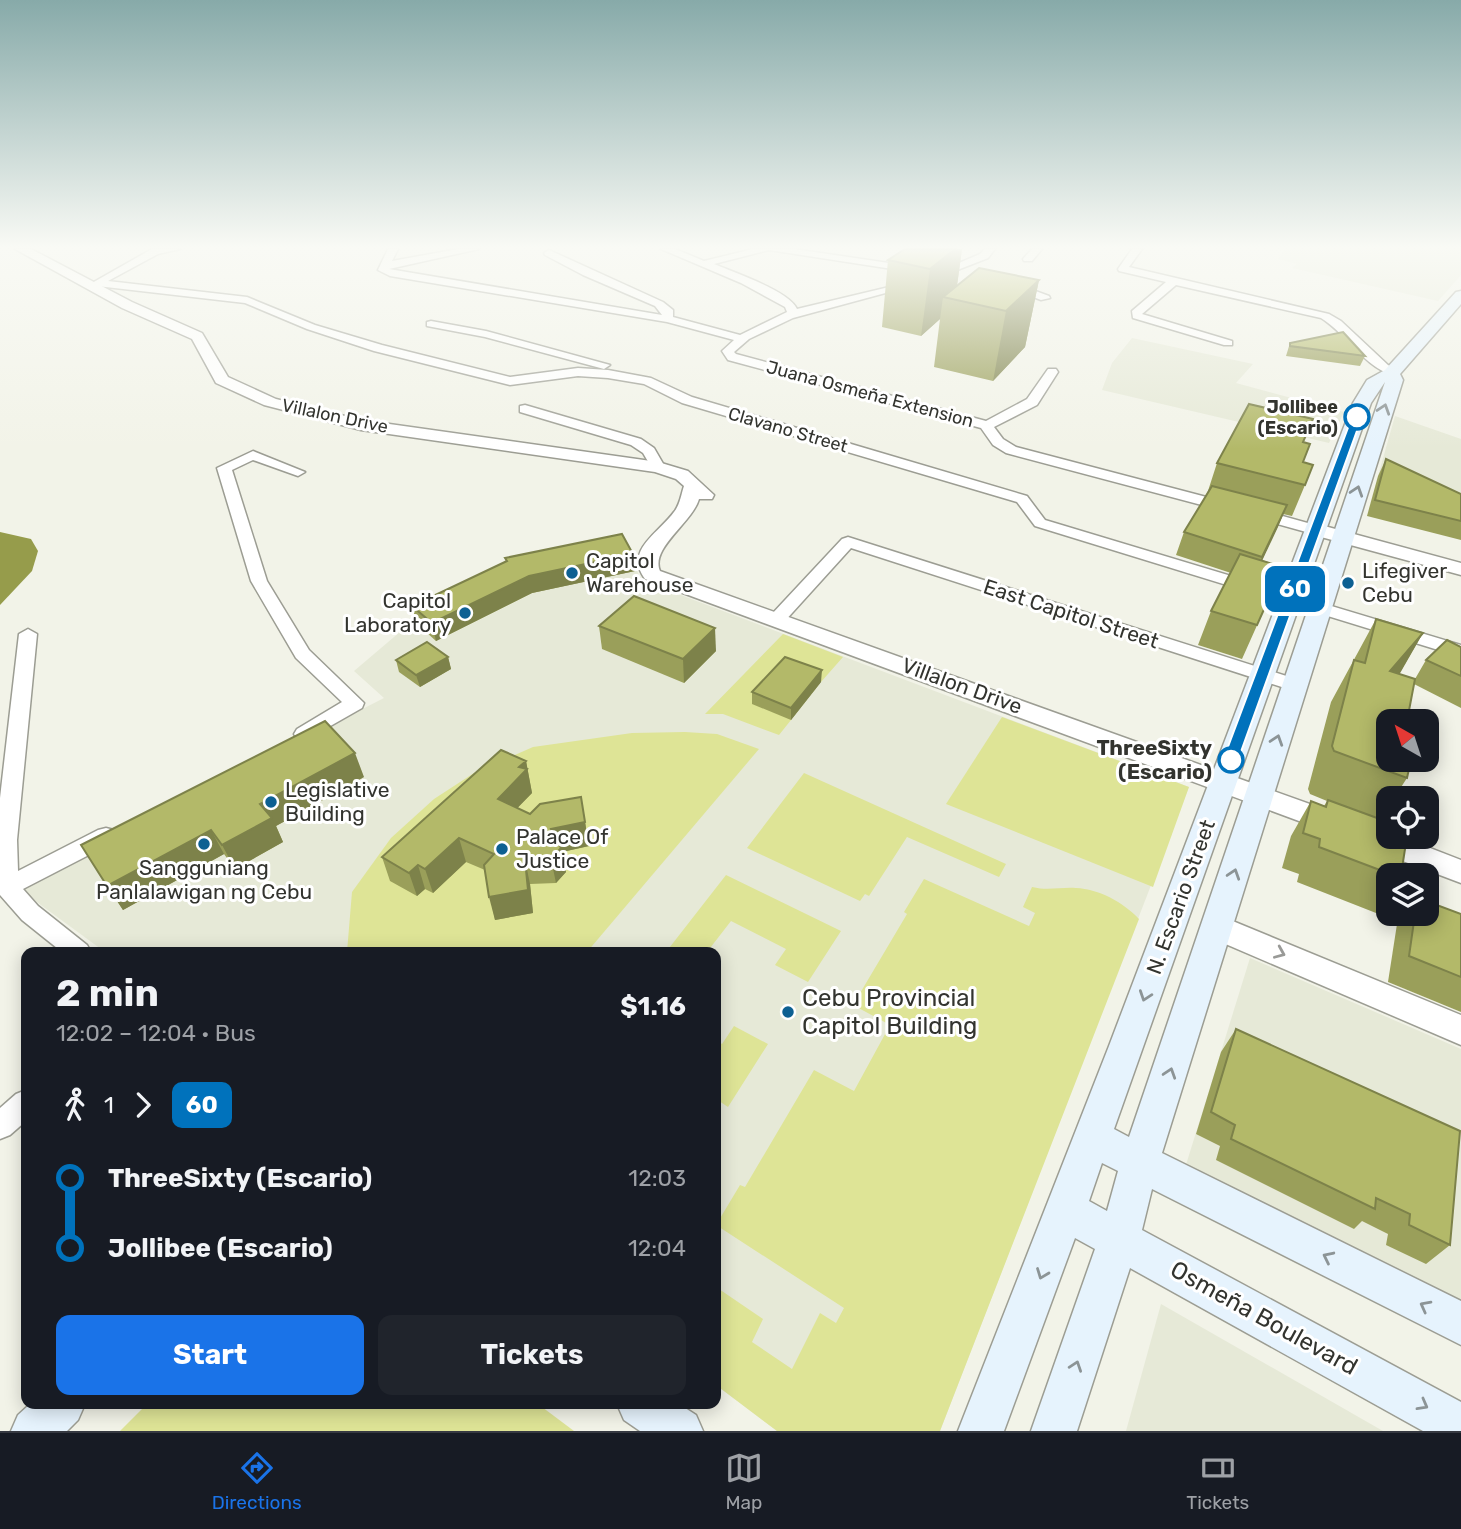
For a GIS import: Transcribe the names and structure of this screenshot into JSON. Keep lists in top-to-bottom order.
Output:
{
  "streets": {
    "main road": ["N. Escario Street", "Osmeña Boulevard"],
    "street": [
      "Juana Osmeña Extension",
      "Villalon Drive",
      "Clavano Street",
      "East Capitol Street"
    ]
  },
  "crossings": [
    ["Juana Osmeña Extension", "N. Escario Street"],
    ["Villalon Drive", "East Capitol Street"],
    ["Villalon Drive", "N. Escario Street"],
    ["Clavano Street", "N. Escario Street"],
    ["East Capitol Street", "N. Escario Street"],
    ["N. Escario Street", "Osmeña Boulevard"]
  ],
  "places": [
    "Jollibee (Escario)",
    "Capitol Warehouse",
    "Lifegiver Cebu",
    "Capitol Laboratory",
    "ThreeSixty (Escario)",
    "Legislative Building",
    "Sangguniang Panlalawigan ng Cebu",
    "Palace Of Justice",
    "Cebu Provincial Capitol Building"
  ],
  "lines": ["bus line 60"],
  "north": "top left",
  "page": {
    "on_map": "60",
    "heading": ["2 min", "12:02 – 12:04 · Bus", "$1.16"],
    "legs": ["1", "60"],
    "list": [
      {
        "name": "ThreeSixty (Escario)",
        "value": "12:03"
      },
      {
        "name": "Jollibee (Escario)",
        "value": "12:04"
      }
    ],
    "buttons": ["Start", "Tickets"],
    "tabs": ["Directions", "Map", "Tickets"]
  }
}
